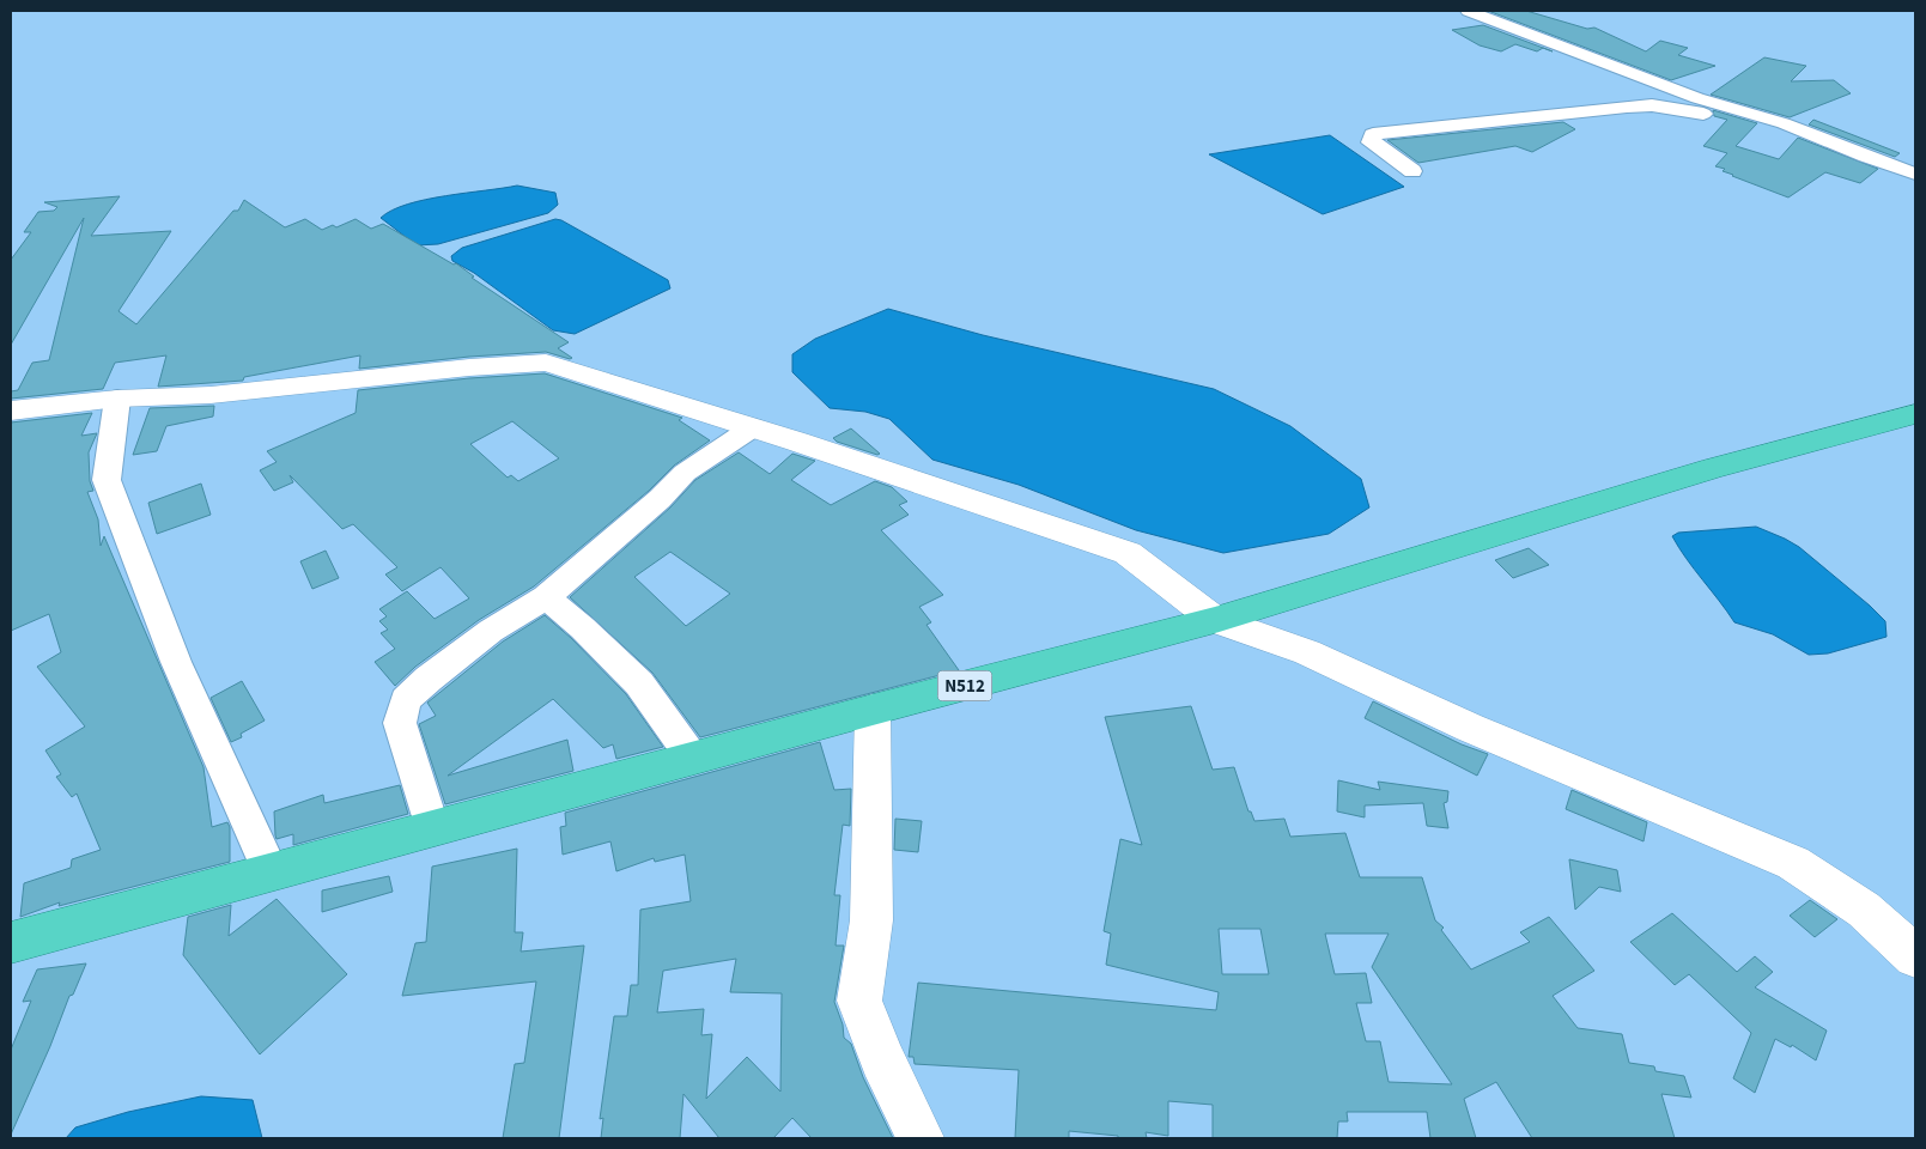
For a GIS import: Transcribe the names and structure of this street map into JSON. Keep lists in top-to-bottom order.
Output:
{
  "streets": {
    "highway": ["N512"]
  }
}
